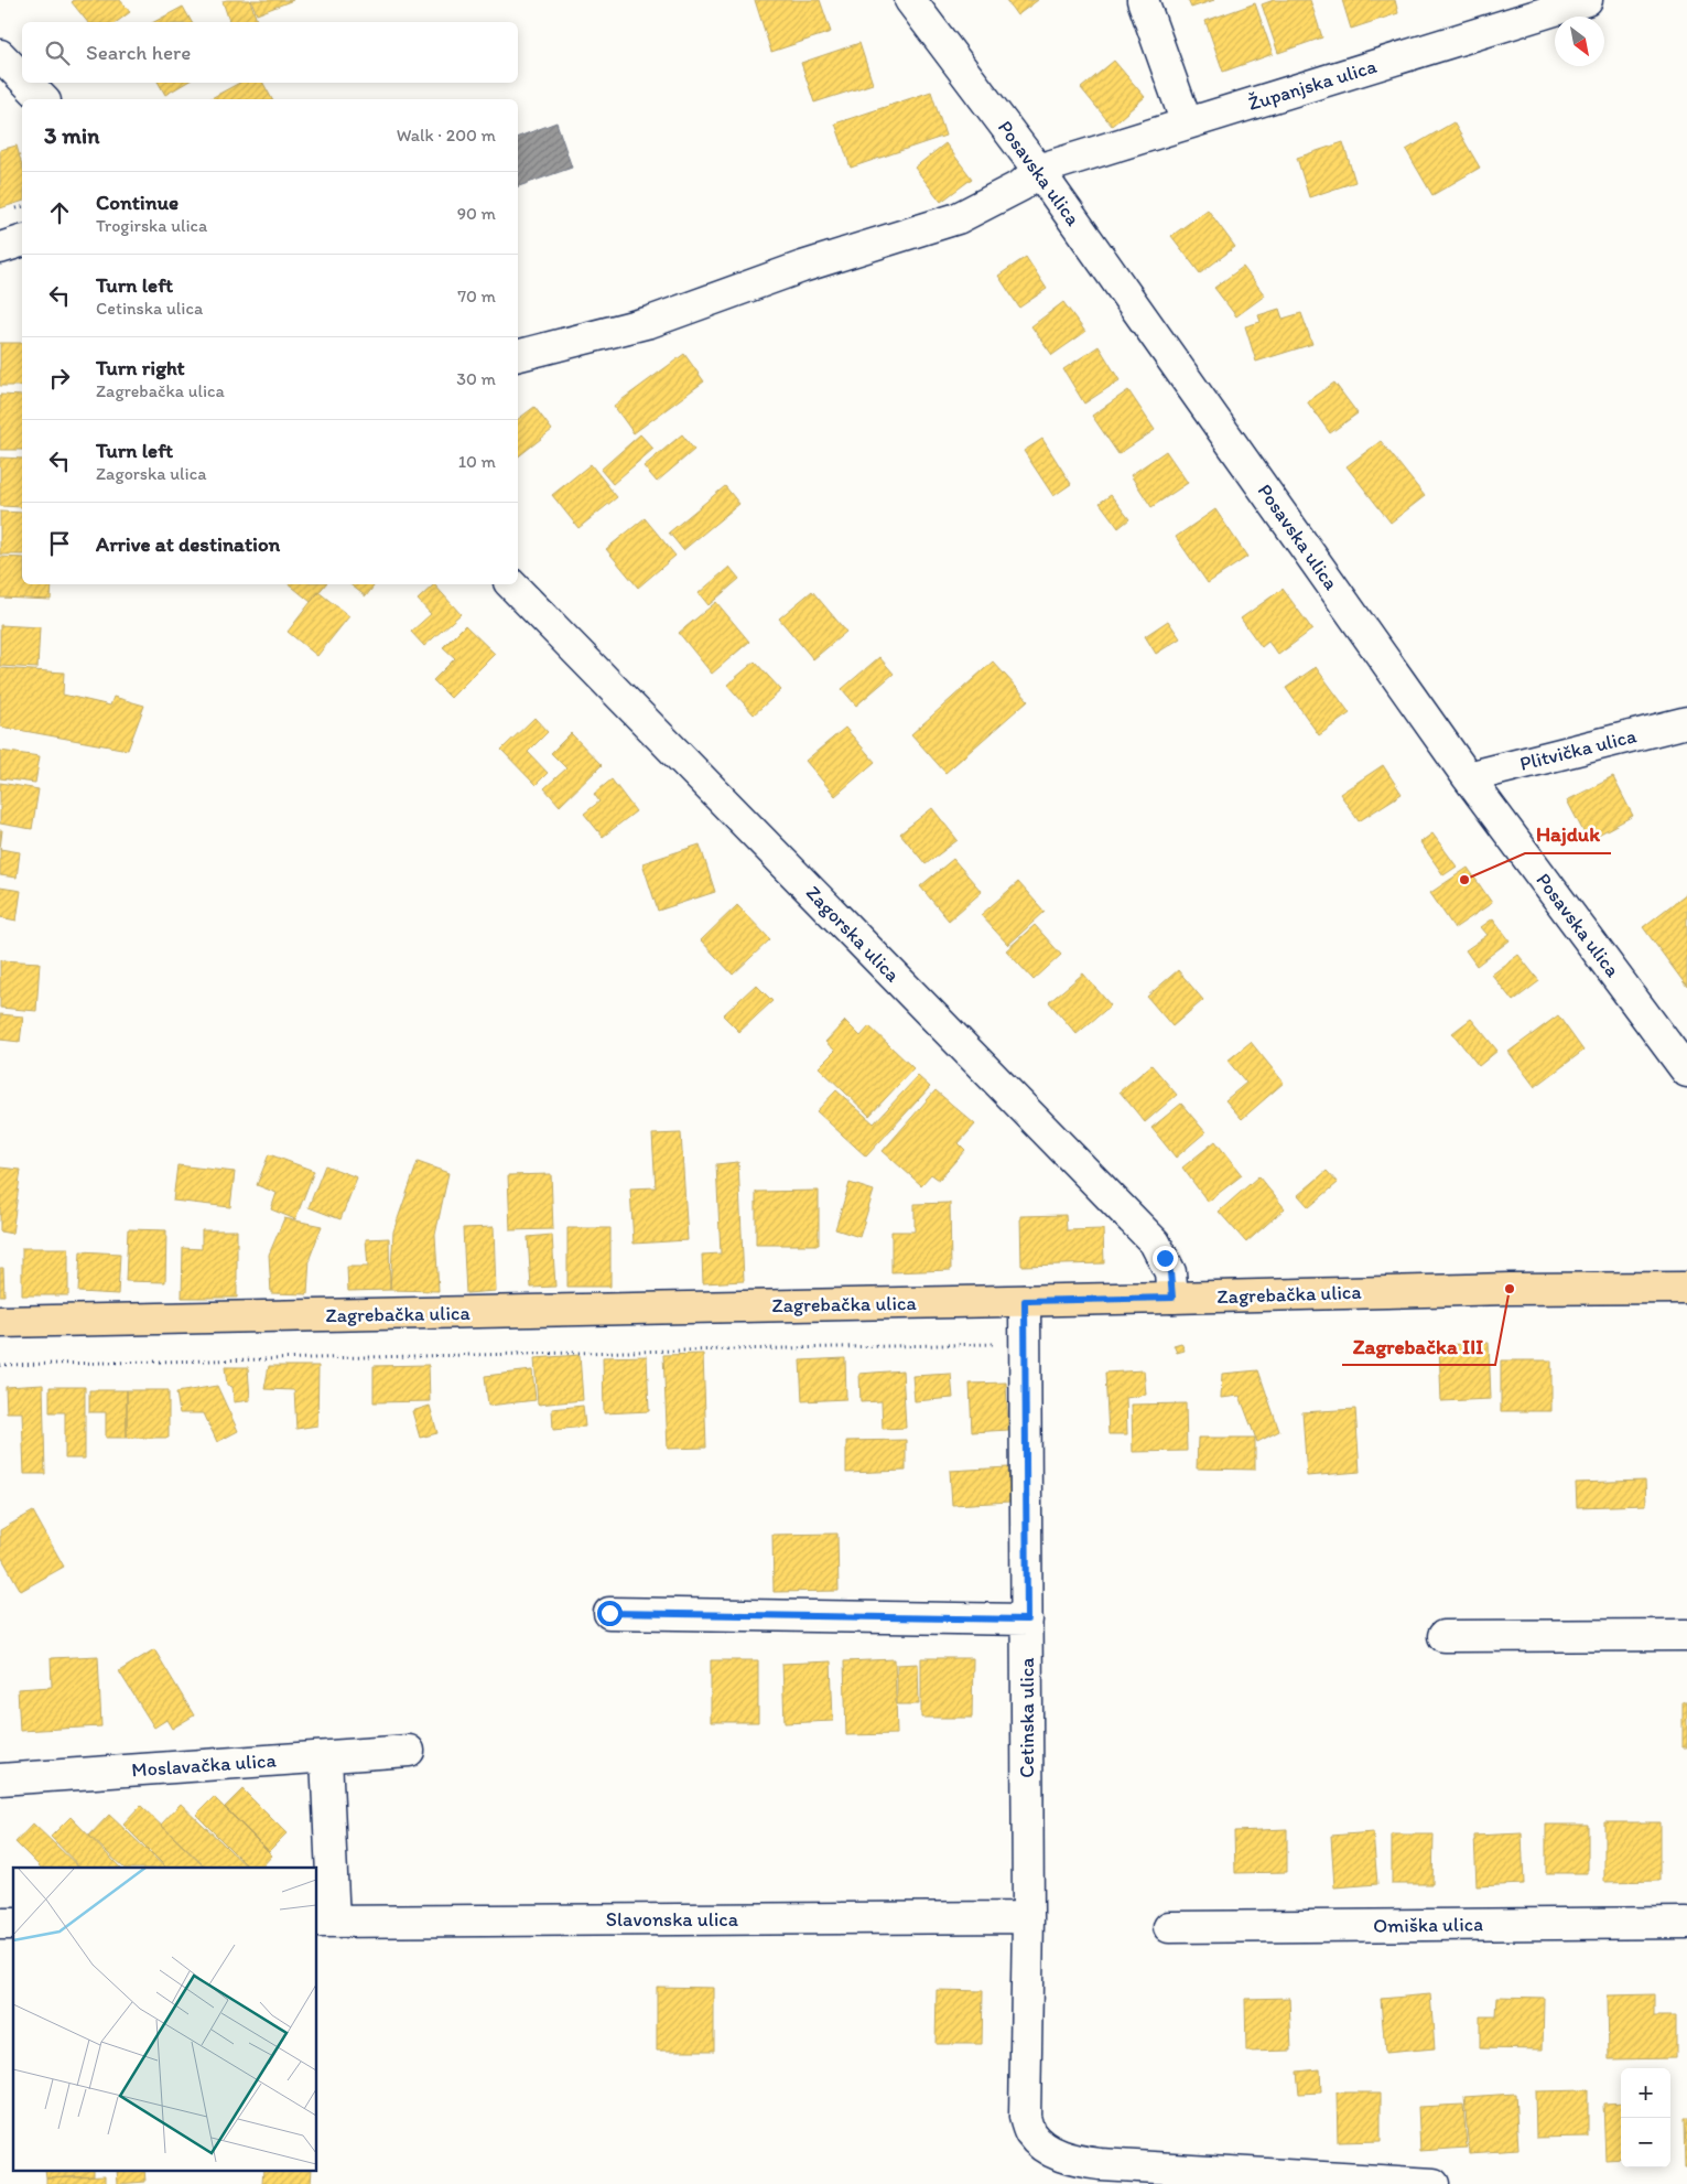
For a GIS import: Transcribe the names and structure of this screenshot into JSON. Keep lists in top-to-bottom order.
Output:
{
  "streets": {
    "main road": ["Zagrebačka ulica"],
    "street": [
      "Županjska ulica",
      "Posavska ulica",
      "Plitvička ulica",
      "Zagorska ulica",
      "Cetinska ulica",
      "Moslavačka ulica",
      "Slavonska ulica",
      "Omiška ulica"
    ]
  },
  "crossings": [
    ["Županjska ulica", "Posavska ulica"],
    ["Posavska ulica", "Plitvička ulica"],
    ["Zagorska ulica", "Zagrebačka ulica"],
    ["Zagrebačka ulica", "Cetinska ulica"],
    ["Cetinska ulica", "Slavonska ulica"]
  ],
  "places": ["Hajduk", "Zagrebačka III"],
  "north": "bottom right",
  "page": {
    "search": "Search here",
    "heading": ["3 min", "Walk · 200 m"],
    "list": [
      ["Continue", "Trogirska ulica", "90 m"],
      ["Turn left", "Cetinska ulica", "70 m"],
      ["Turn right", "Zagrebačka ulica", "30 m"],
      ["Turn left", "Zagorska ulica", "10 m"],
      "Arrive at destination"
    ],
    "map_buttons": ["+", "−"]
  }
}
